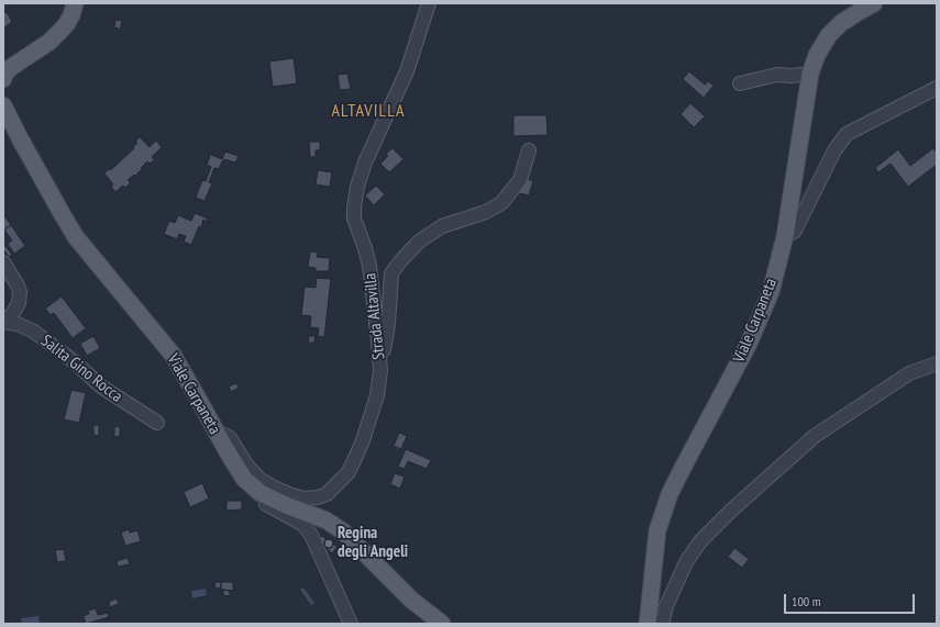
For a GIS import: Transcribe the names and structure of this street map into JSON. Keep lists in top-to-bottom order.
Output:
{
  "streets": {
    "main road": ["Viale Carpaneta"],
    "street": ["Strada Altavilla", "Salita Gino Rocca"]
  },
  "crossings": [
    ["Strada Altavilla", "Viale Carpaneta"]
  ],
  "districts": ["ALTAVILLA"],
  "places": ["Regina degli Angeli"],
  "scale_bar": "100 m"
}
